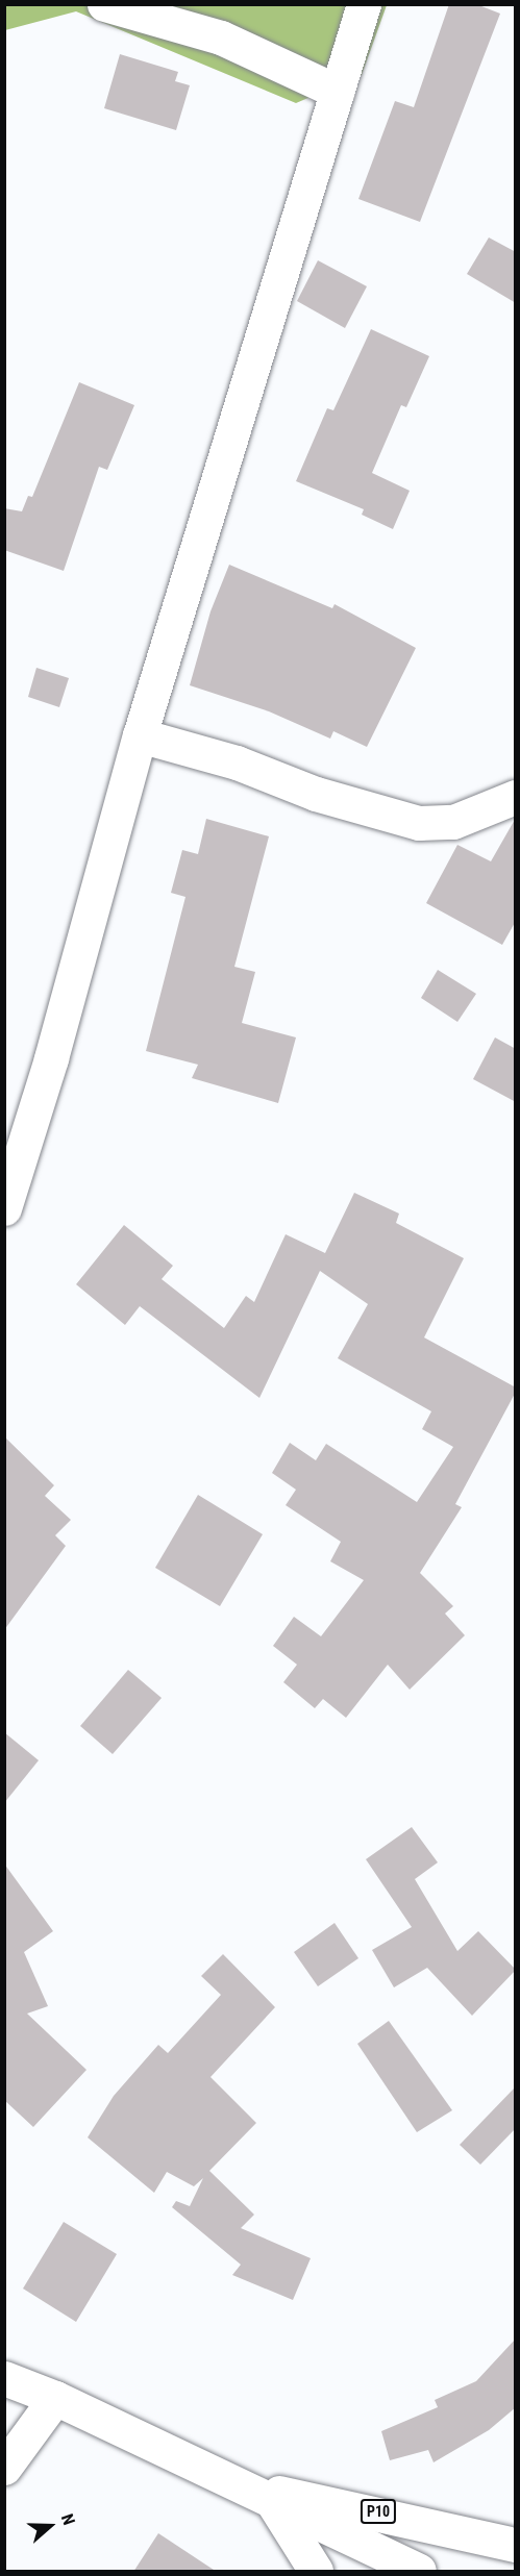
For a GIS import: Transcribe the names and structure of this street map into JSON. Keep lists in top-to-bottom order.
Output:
{
  "streets": {
    "main road": ["P10"]
  },
  "north": "right"
}
